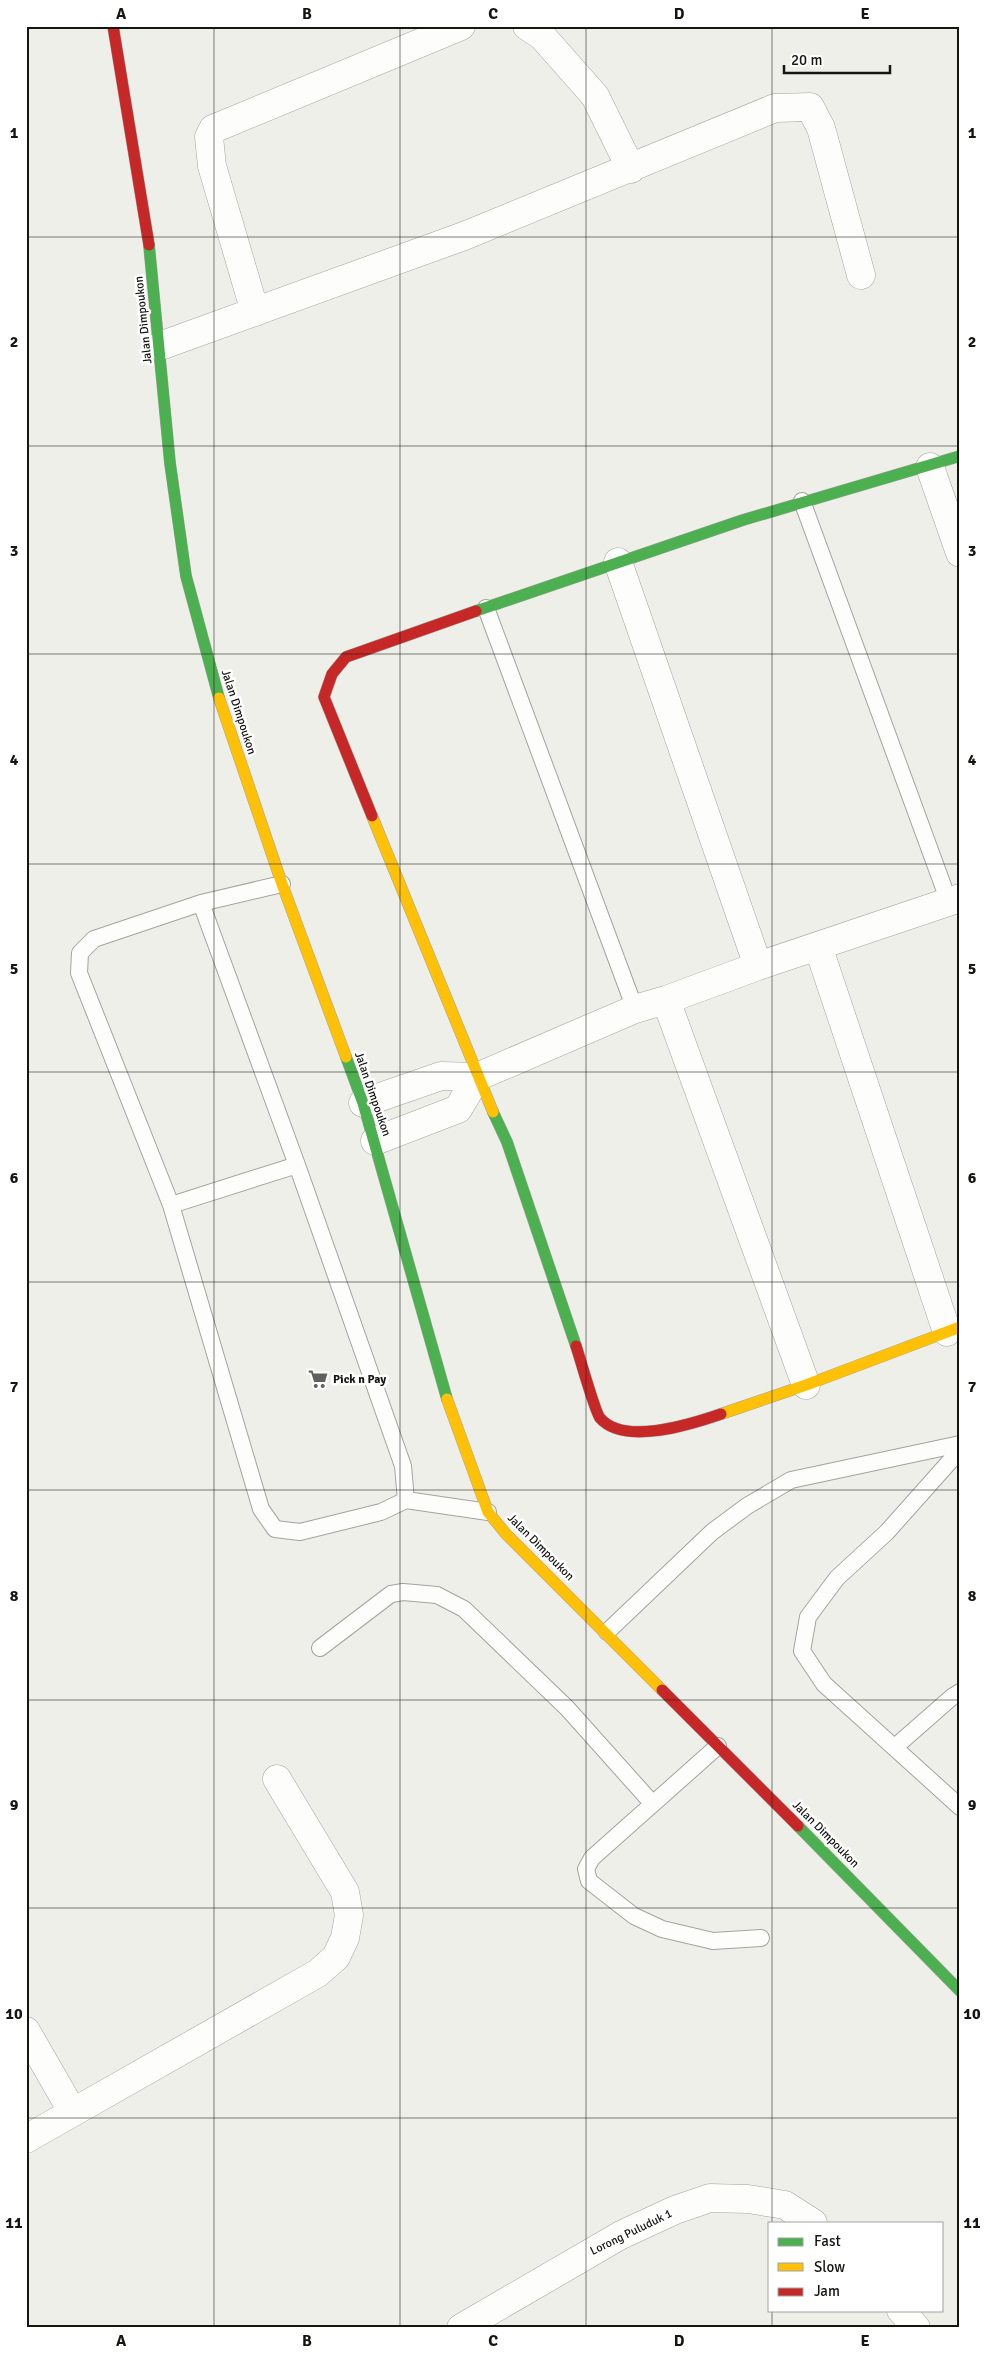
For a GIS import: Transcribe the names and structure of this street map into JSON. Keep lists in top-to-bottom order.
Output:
{
  "streets": {
    "street": ["Jalan Dimpoukon", "Lorong Puluduk 1"]
  },
  "places": {
    "supermarket": ["Pick n Pay"]
  },
  "legend": ["Fast", "Slow", "Jam"],
  "scale_bar": "20 m",
  "grid": {
    "columns": [
      "A",
      "B",
      "C",
      "D",
      "E"
    ],
    "rows": [
      "1",
      "2",
      "3",
      "4",
      "5",
      "6",
      "7",
      "8",
      "9",
      "10",
      "11"
    ]
  }
}
